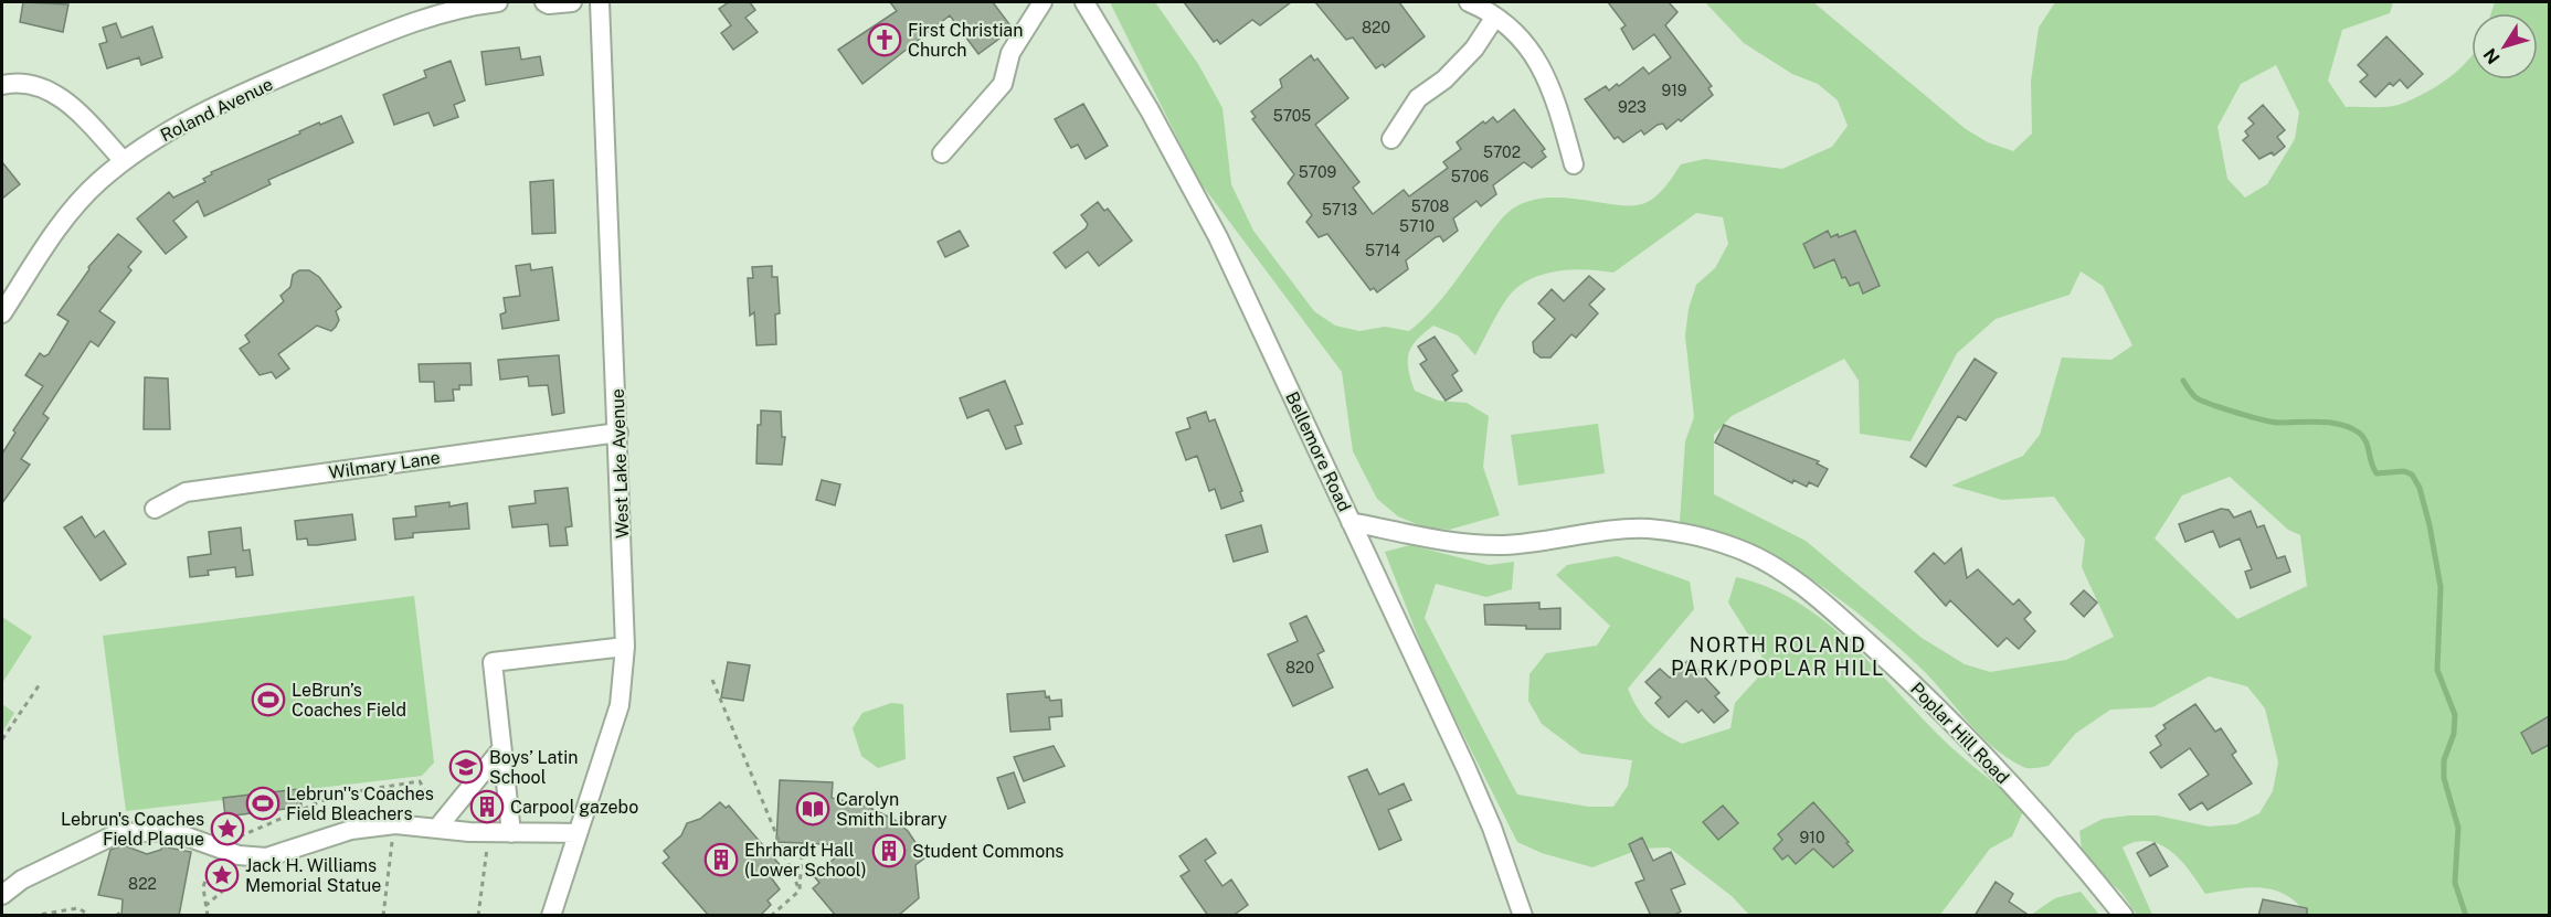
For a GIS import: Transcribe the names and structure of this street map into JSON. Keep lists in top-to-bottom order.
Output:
{
  "streets": {
    "street": [
      "Roland Avenue",
      "Bellemore Road",
      "West Lake Avenue",
      "Wilmary Lane",
      "Poplar Hill Road"
    ]
  },
  "crossings": [
    ["Bellemore Road", "Poplar Hill Road"],
    ["West Lake Avenue", "Wilmary Lane"]
  ],
  "districts": ["NORTH ROLAND PARK/POPLAR HILL"],
  "places": {
    "church": ["First Christian Church"],
    "sports": ["LeBrun’s Coaches Field", "Lebrun''s Coaches Field Bleachers"],
    "school or university": ["Boys’ Latin School"],
    "building": ["Carpool gazebo", "Student Commons", "Ehrhardt Hall (Lower School)"],
    "library": ["Carolyn Smith Library"],
    "place": ["Lebrun's Coaches Field Plaque", "Jack H. Williams Memorial Statue"]
  },
  "house_numbers": [
    "820",
    "919",
    "923",
    "5705",
    "5702",
    "5709",
    "5706",
    "5708",
    "5713",
    "5710",
    "5714",
    "820",
    "910",
    "822"
  ],
  "north": "bottom left"
}
